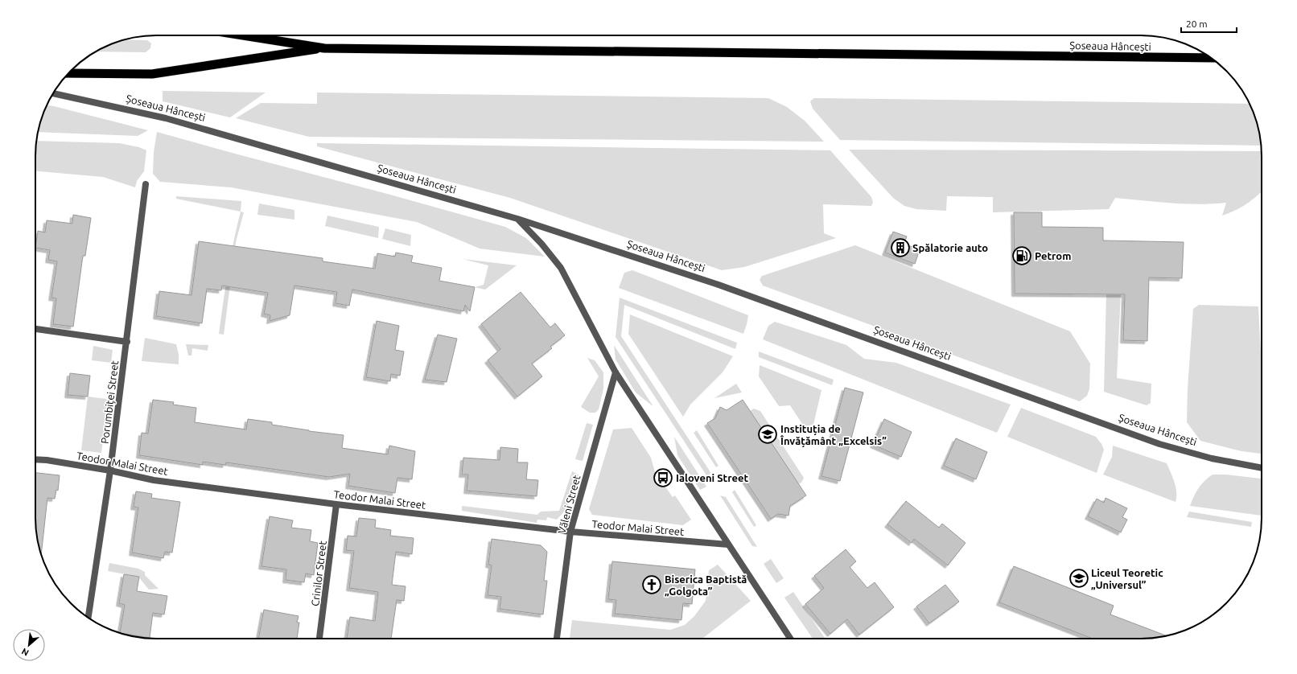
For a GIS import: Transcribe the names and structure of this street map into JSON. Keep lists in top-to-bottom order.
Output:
{
  "streets": {
    "highway": ["Șoseaua Hâncești"],
    "street": [
      "Porumbiței Street",
      "Teodor Malai Street",
      "Văleni Street",
      "Crinilor Street"
    ]
  },
  "crossings": [
    ["Porumbiței Street", "Teodor Malai Street"],
    ["Teodor Malai Street", "Văleni Street"],
    ["Teodor Malai Street", "Crinilor Street"]
  ],
  "places": {
    "building": ["Spălatorie auto"],
    "fuel station": ["Petrom"],
    "school or university": ["Instituția de Învățământ „Excelsis”", "Liceul Teoretic „Universul”"],
    "bus stop": ["Ialoveni Street"],
    "church": ["Biserica Baptistă „Golgota”"]
  },
  "scale_bar": "20 m",
  "north": "bottom left"
}
